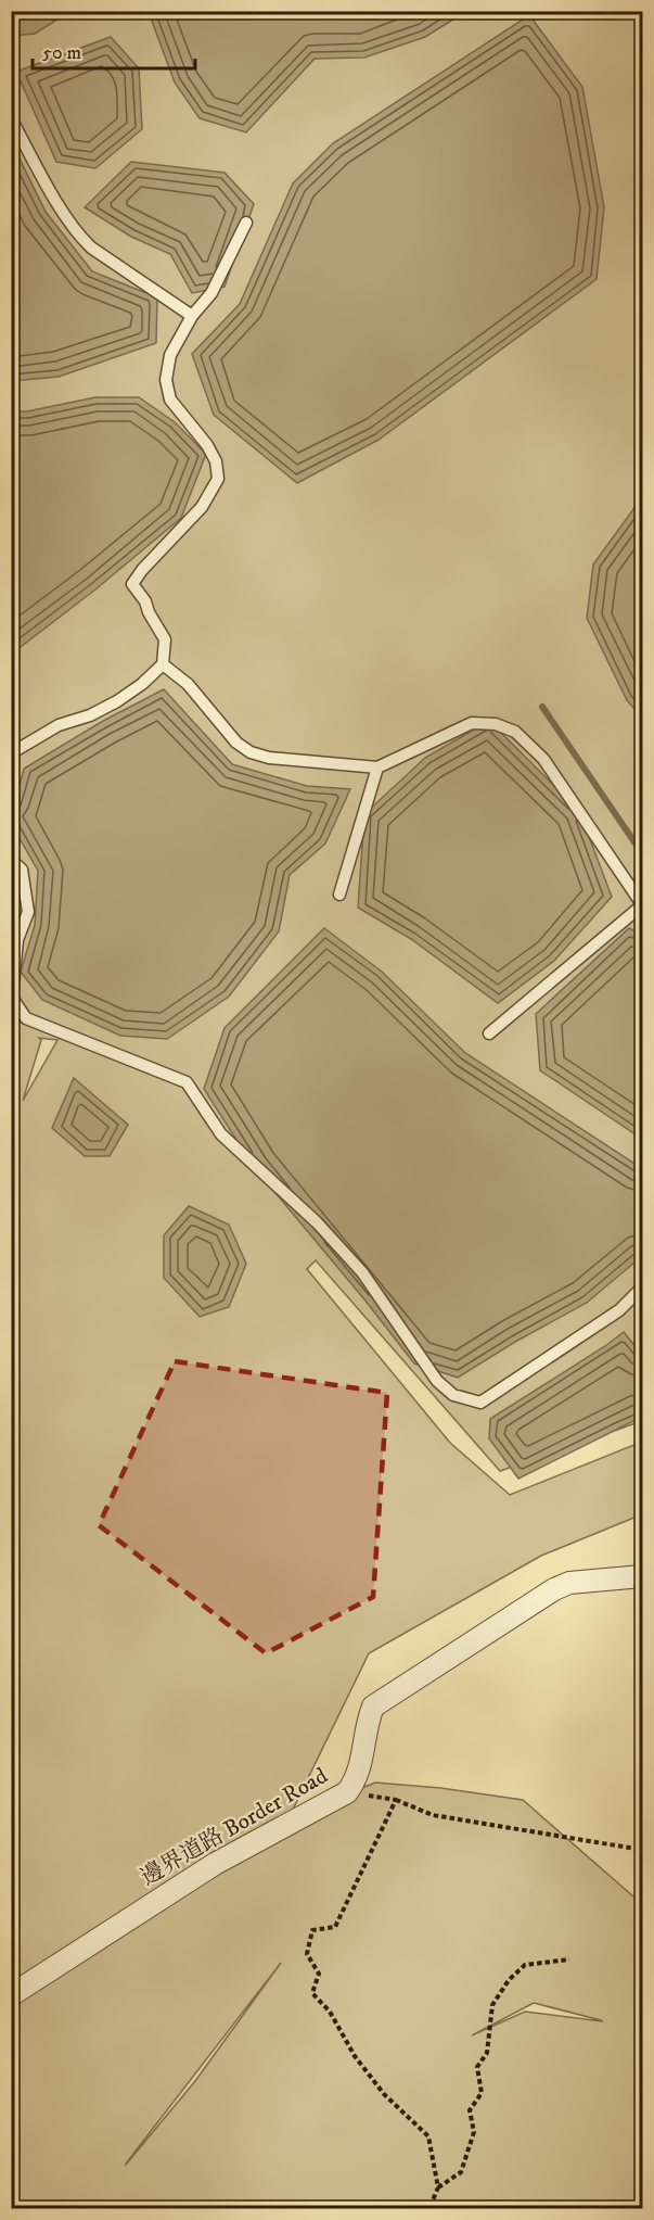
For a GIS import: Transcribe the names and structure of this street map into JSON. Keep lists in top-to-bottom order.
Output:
{
  "streets": {
    "street": ["邊界道路 Border Road"]
  },
  "scale_bar": "50 m"
}
